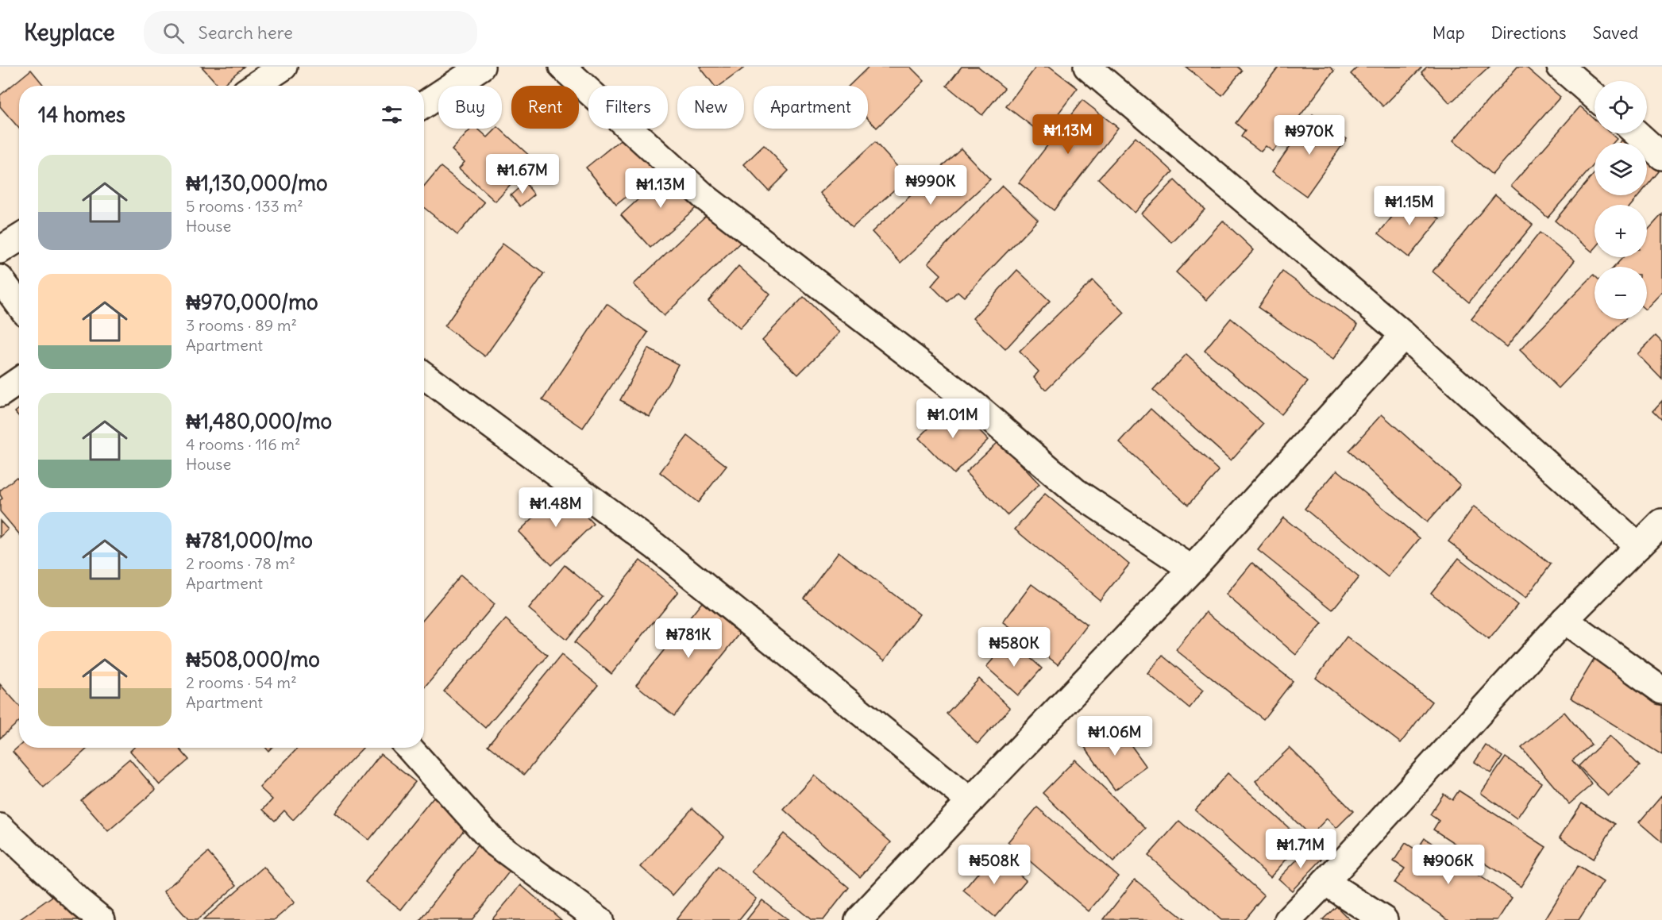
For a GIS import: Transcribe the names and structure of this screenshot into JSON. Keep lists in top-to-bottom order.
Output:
{
  "page": {
    "header": "Keyplace",
    "search": "Search here",
    "nav": ["Map", "Directions", "Saved"],
    "map_buttons": ["+", "−"],
    "chip": [
      "Buy",
      "Rent",
      "Filters",
      "New",
      "Apartment"
    ],
    "heading": "14 homes",
    "price": [
      "₦1.13M",
      "₦970K",
      "₦1.67M",
      "₦990K",
      "₦1.13M",
      "₦1.15M",
      "₦1.01M",
      "₦1.48M",
      "₦781K",
      "₦580K",
      "₦1.06M",
      "₦1.71M",
      "₦508K",
      "₦906K"
    ],
    "list": [
      {
        "name": "₦1,130,000/mo",
        "note": "5 rooms · 133 m² · House"
      },
      {
        "name": "₦970,000/mo",
        "note": "3 rooms · 89 m² · Apartment"
      },
      {
        "name": "₦1,480,000/mo",
        "note": "4 rooms · 116 m² · House"
      },
      {
        "name": "₦781,000/mo",
        "note": "2 rooms · 78 m² · Apartment"
      },
      {
        "name": "₦508,000/mo",
        "note": "2 rooms · 54 m² · Apartment"
      }
    ]
  }
}
